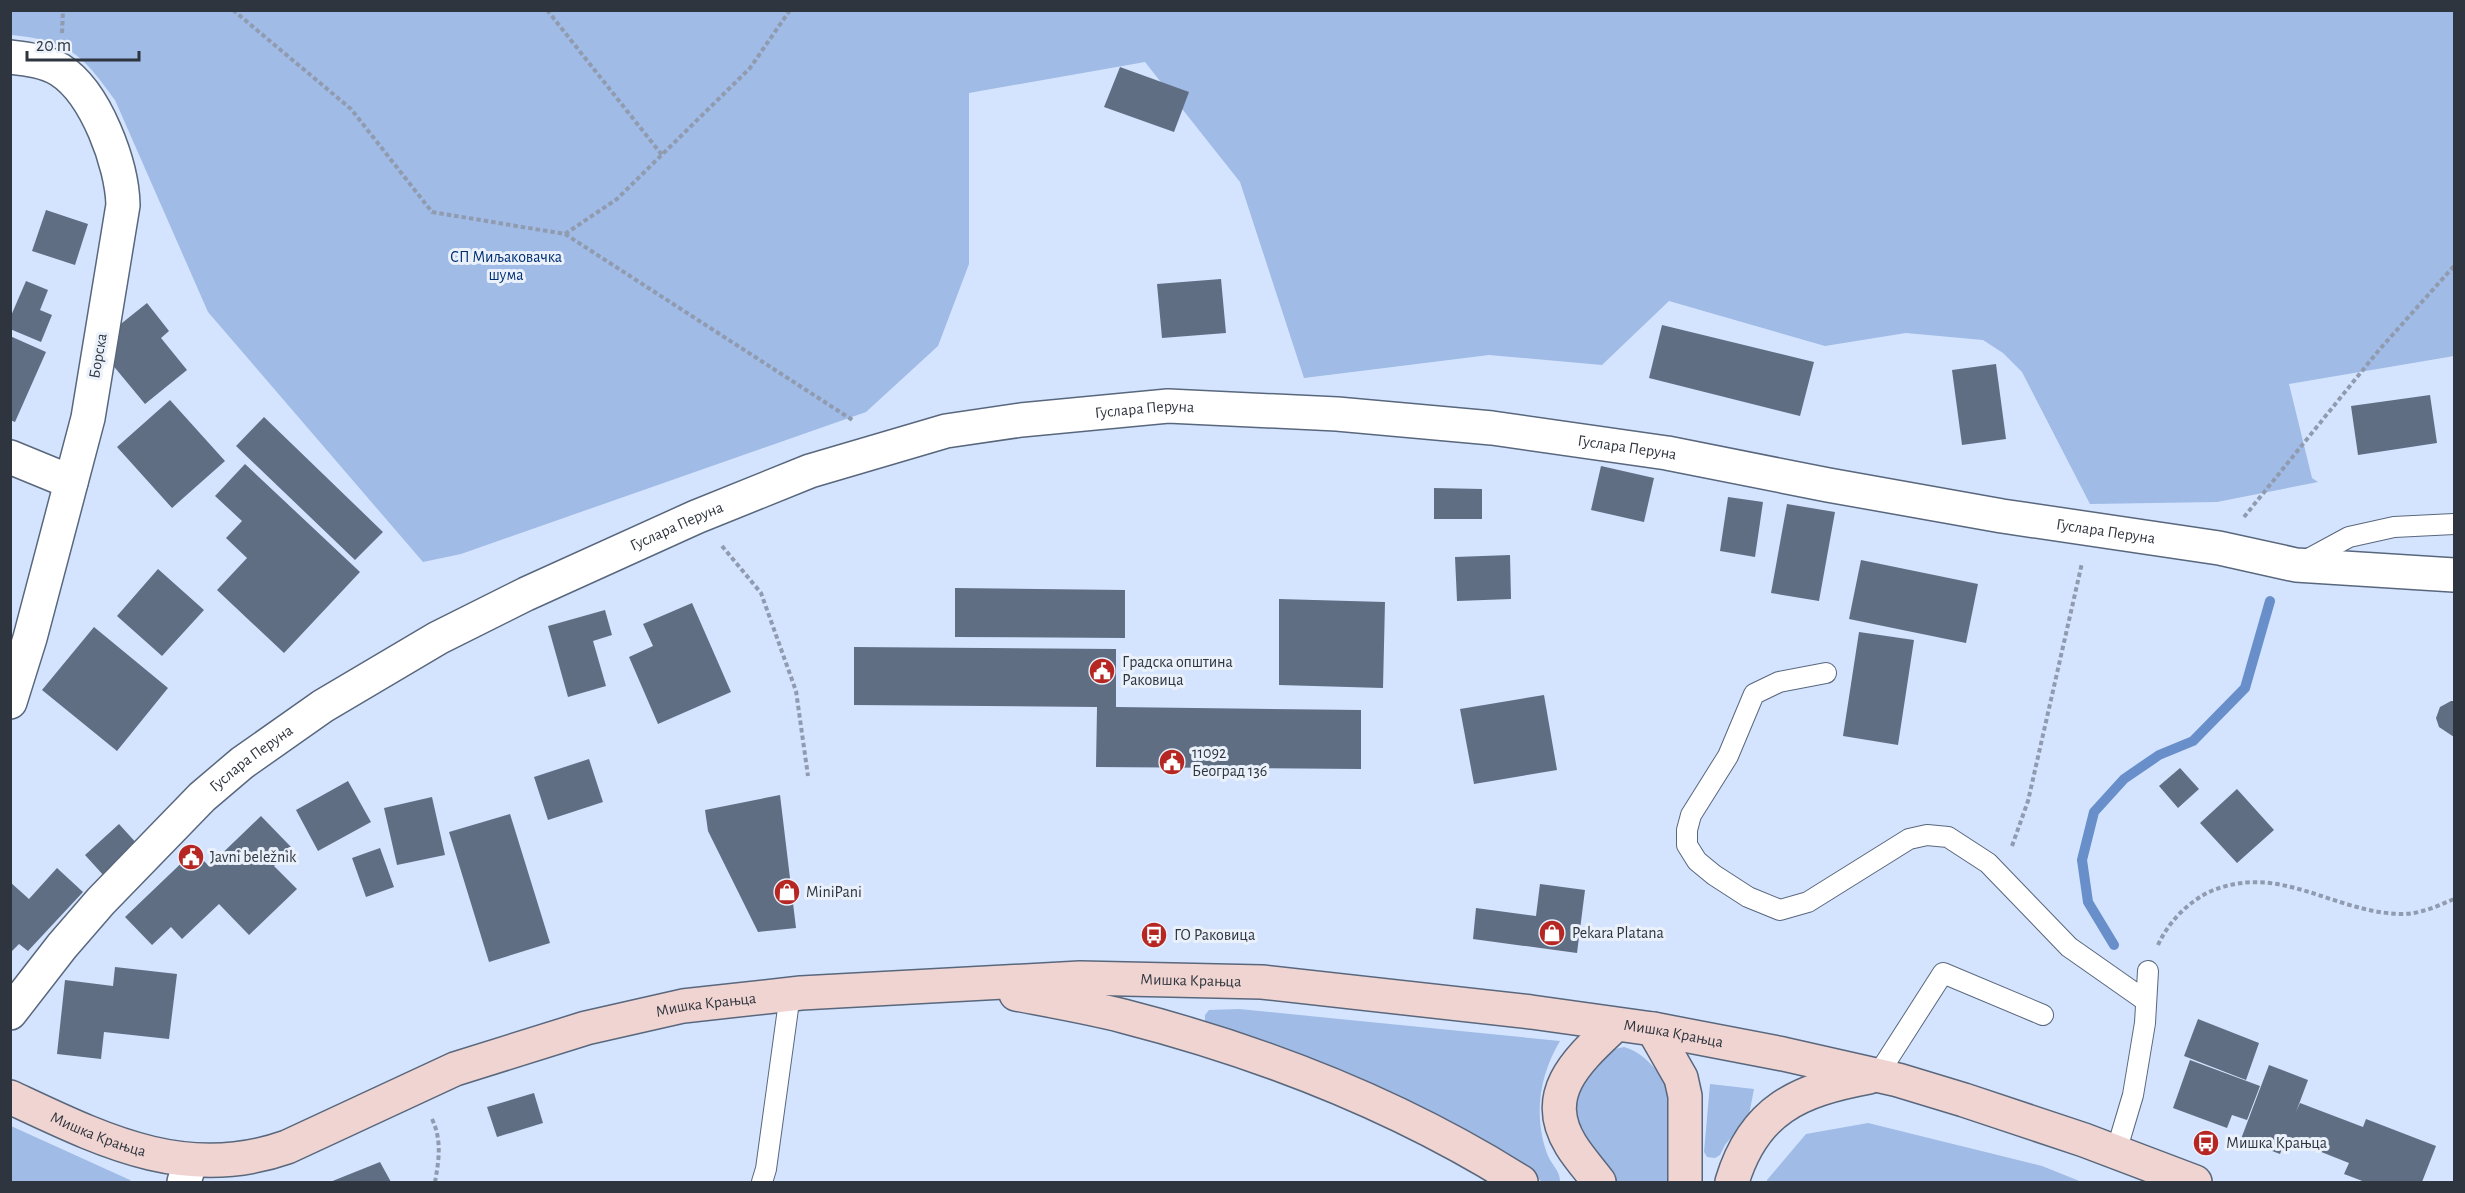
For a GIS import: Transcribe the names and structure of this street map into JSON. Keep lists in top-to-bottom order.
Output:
{
  "streets": {
    "main road": ["Мишка Крањца"],
    "street": ["Борска", "Гуслара Перуна"]
  },
  "parks": ["СП Миљаковачка шума"],
  "places": {
    "public building": ["Градска општина Раковица", "11092 Београд 136", "Javni beležnik"],
    "shop": ["MiniPani", "Pekara Platana"],
    "bus stop": ["ГО Раковица", "Мишка Крањца"]
  },
  "scale_bar": "20 m"
}
